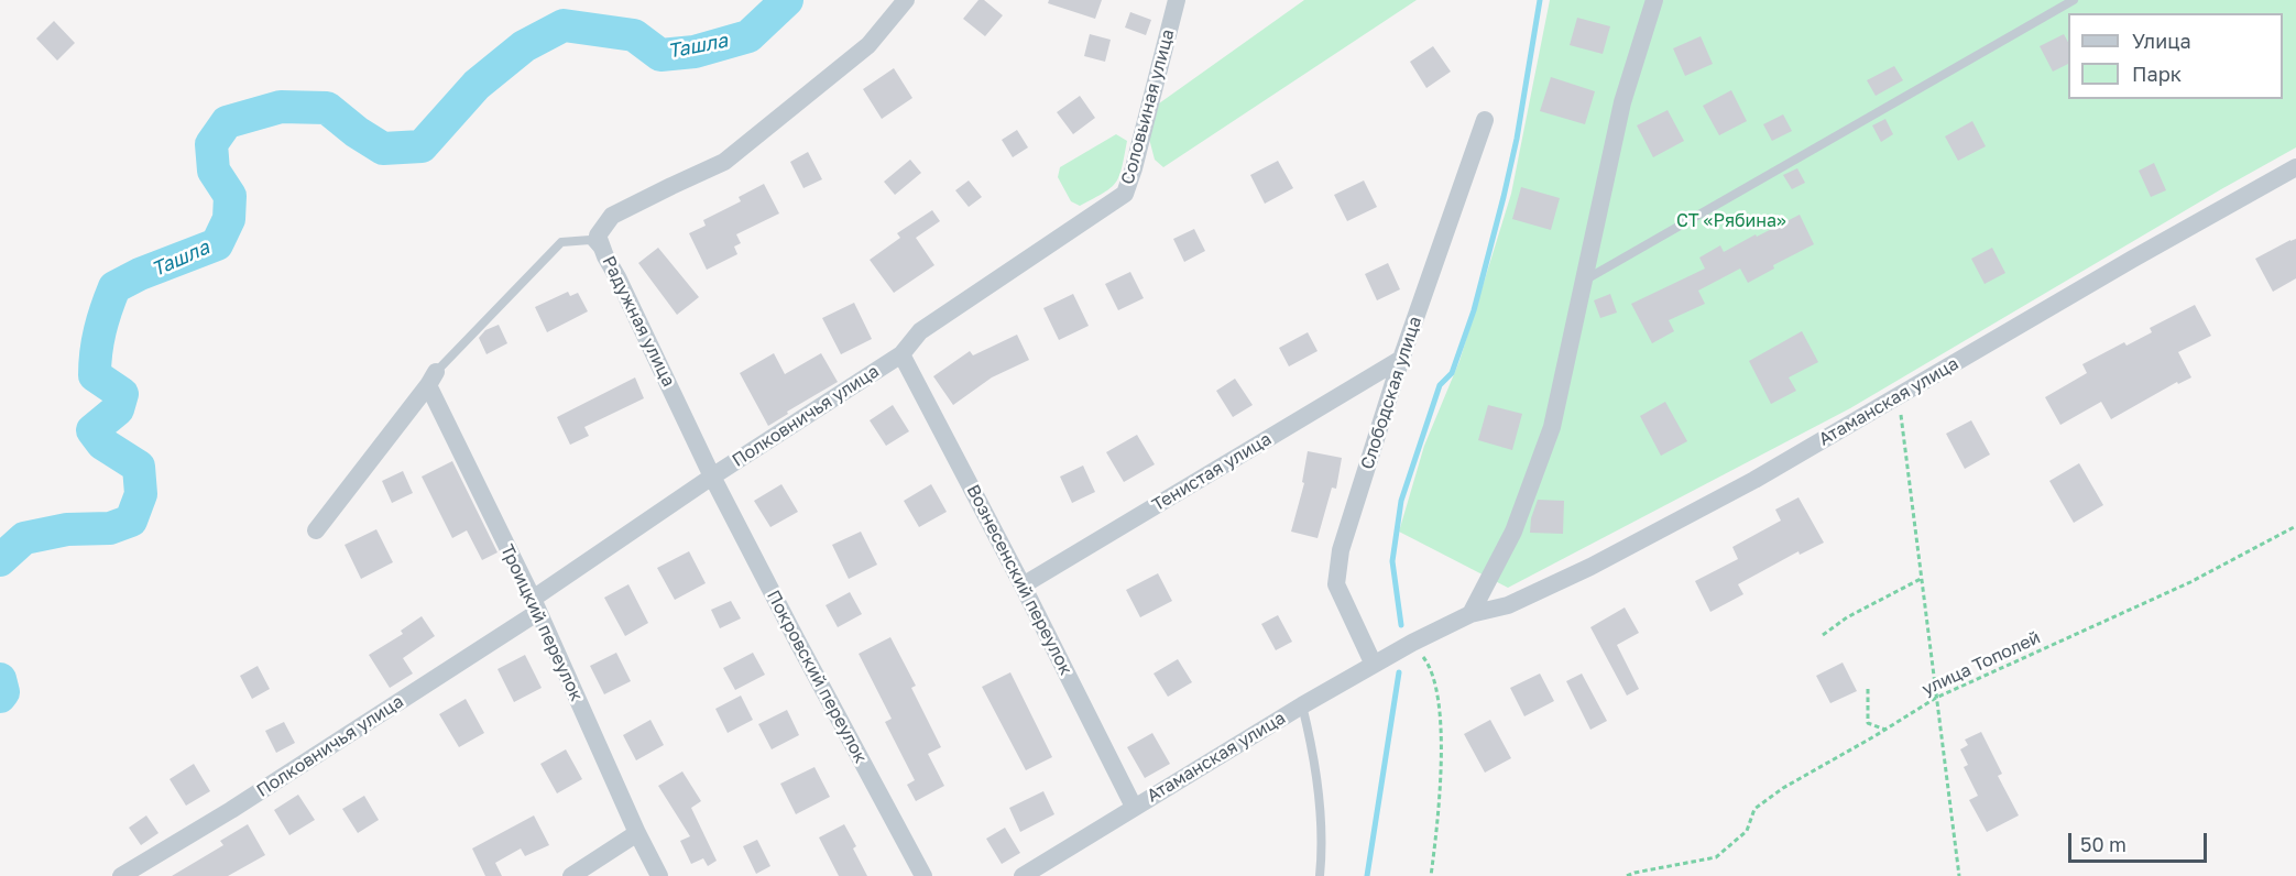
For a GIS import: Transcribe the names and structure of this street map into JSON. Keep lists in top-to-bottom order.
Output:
{
  "streets": {
    "street": [
      "Соловьиная улица",
      "Радужная улица",
      "Слободская улица",
      "Атаманская улица",
      "Полковничья улица",
      "Тенистая улица",
      "Вознесенский переулок",
      "Троицкий переулок",
      "Покровский переулок"
    ],
    "path": ["улица Тополей"]
  },
  "crossings": [
    ["Соловьиная улица", "Полковничья улица"],
    ["Радужная улица", "Полковничья улица"],
    ["Радужная улица", "Покровский переулок"],
    ["Слободская улица", "Атаманская улица"],
    ["Слободская улица", "Тенистая улица"],
    ["Атаманская улица", "Вознесенский переулок"],
    ["Полковничья улица", "Вознесенский переулок"],
    ["Полковничья улица", "Троицкий переулок"],
    ["Полковничья улица", "Покровский переулок"],
    ["Тенистая улица", "Вознесенский переулок"]
  ],
  "water": ["Ташла"],
  "parks": ["СТ «Рябина»"],
  "legend": ["Улица", "Парк"],
  "scale_bar": "50 m"
}
